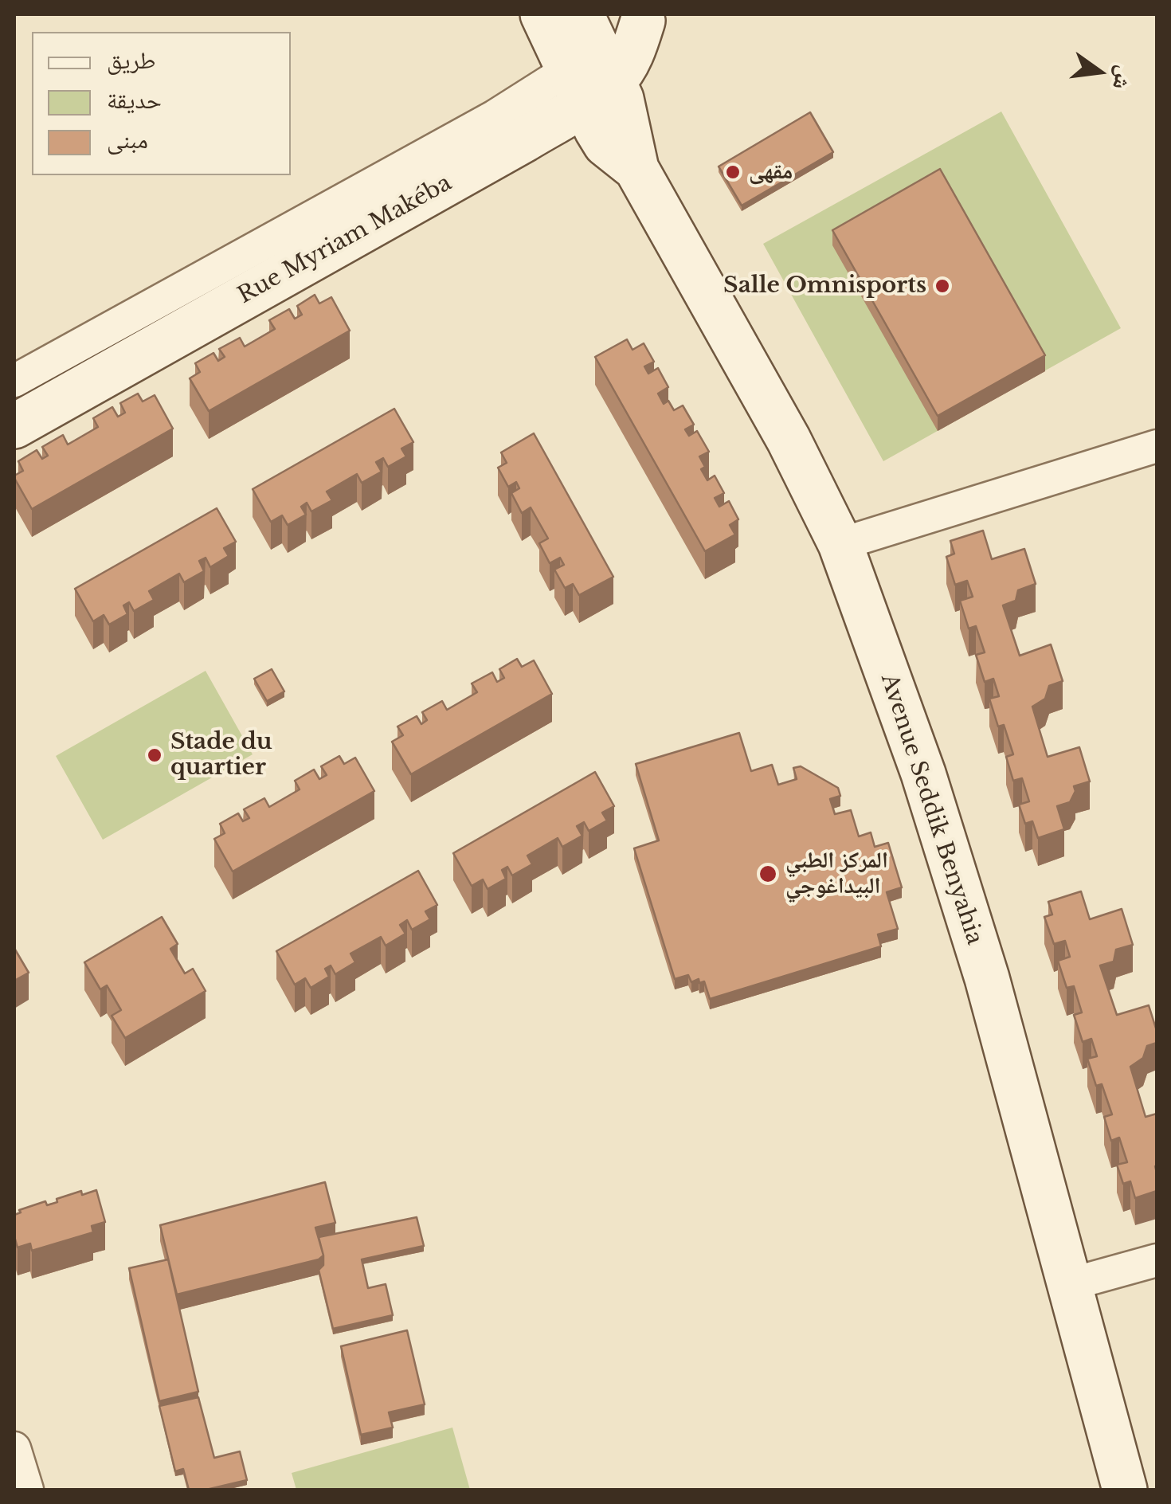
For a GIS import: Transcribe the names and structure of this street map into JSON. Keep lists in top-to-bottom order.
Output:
{
  "streets": {
    "street": ["Rue Myriam Makéba", "Avenue Seddik Benyahia"]
  },
  "crossings": [
    ["Rue Myriam Makéba", "Avenue Seddik Benyahia"]
  ],
  "places": [
    "مقهى",
    "Salle Omnisports",
    "Stade du quartier",
    "المركز الطبي البيداغوجي"
  ],
  "legend": ["طريق", "حديقة", "مبنى"],
  "north": "right"
}
